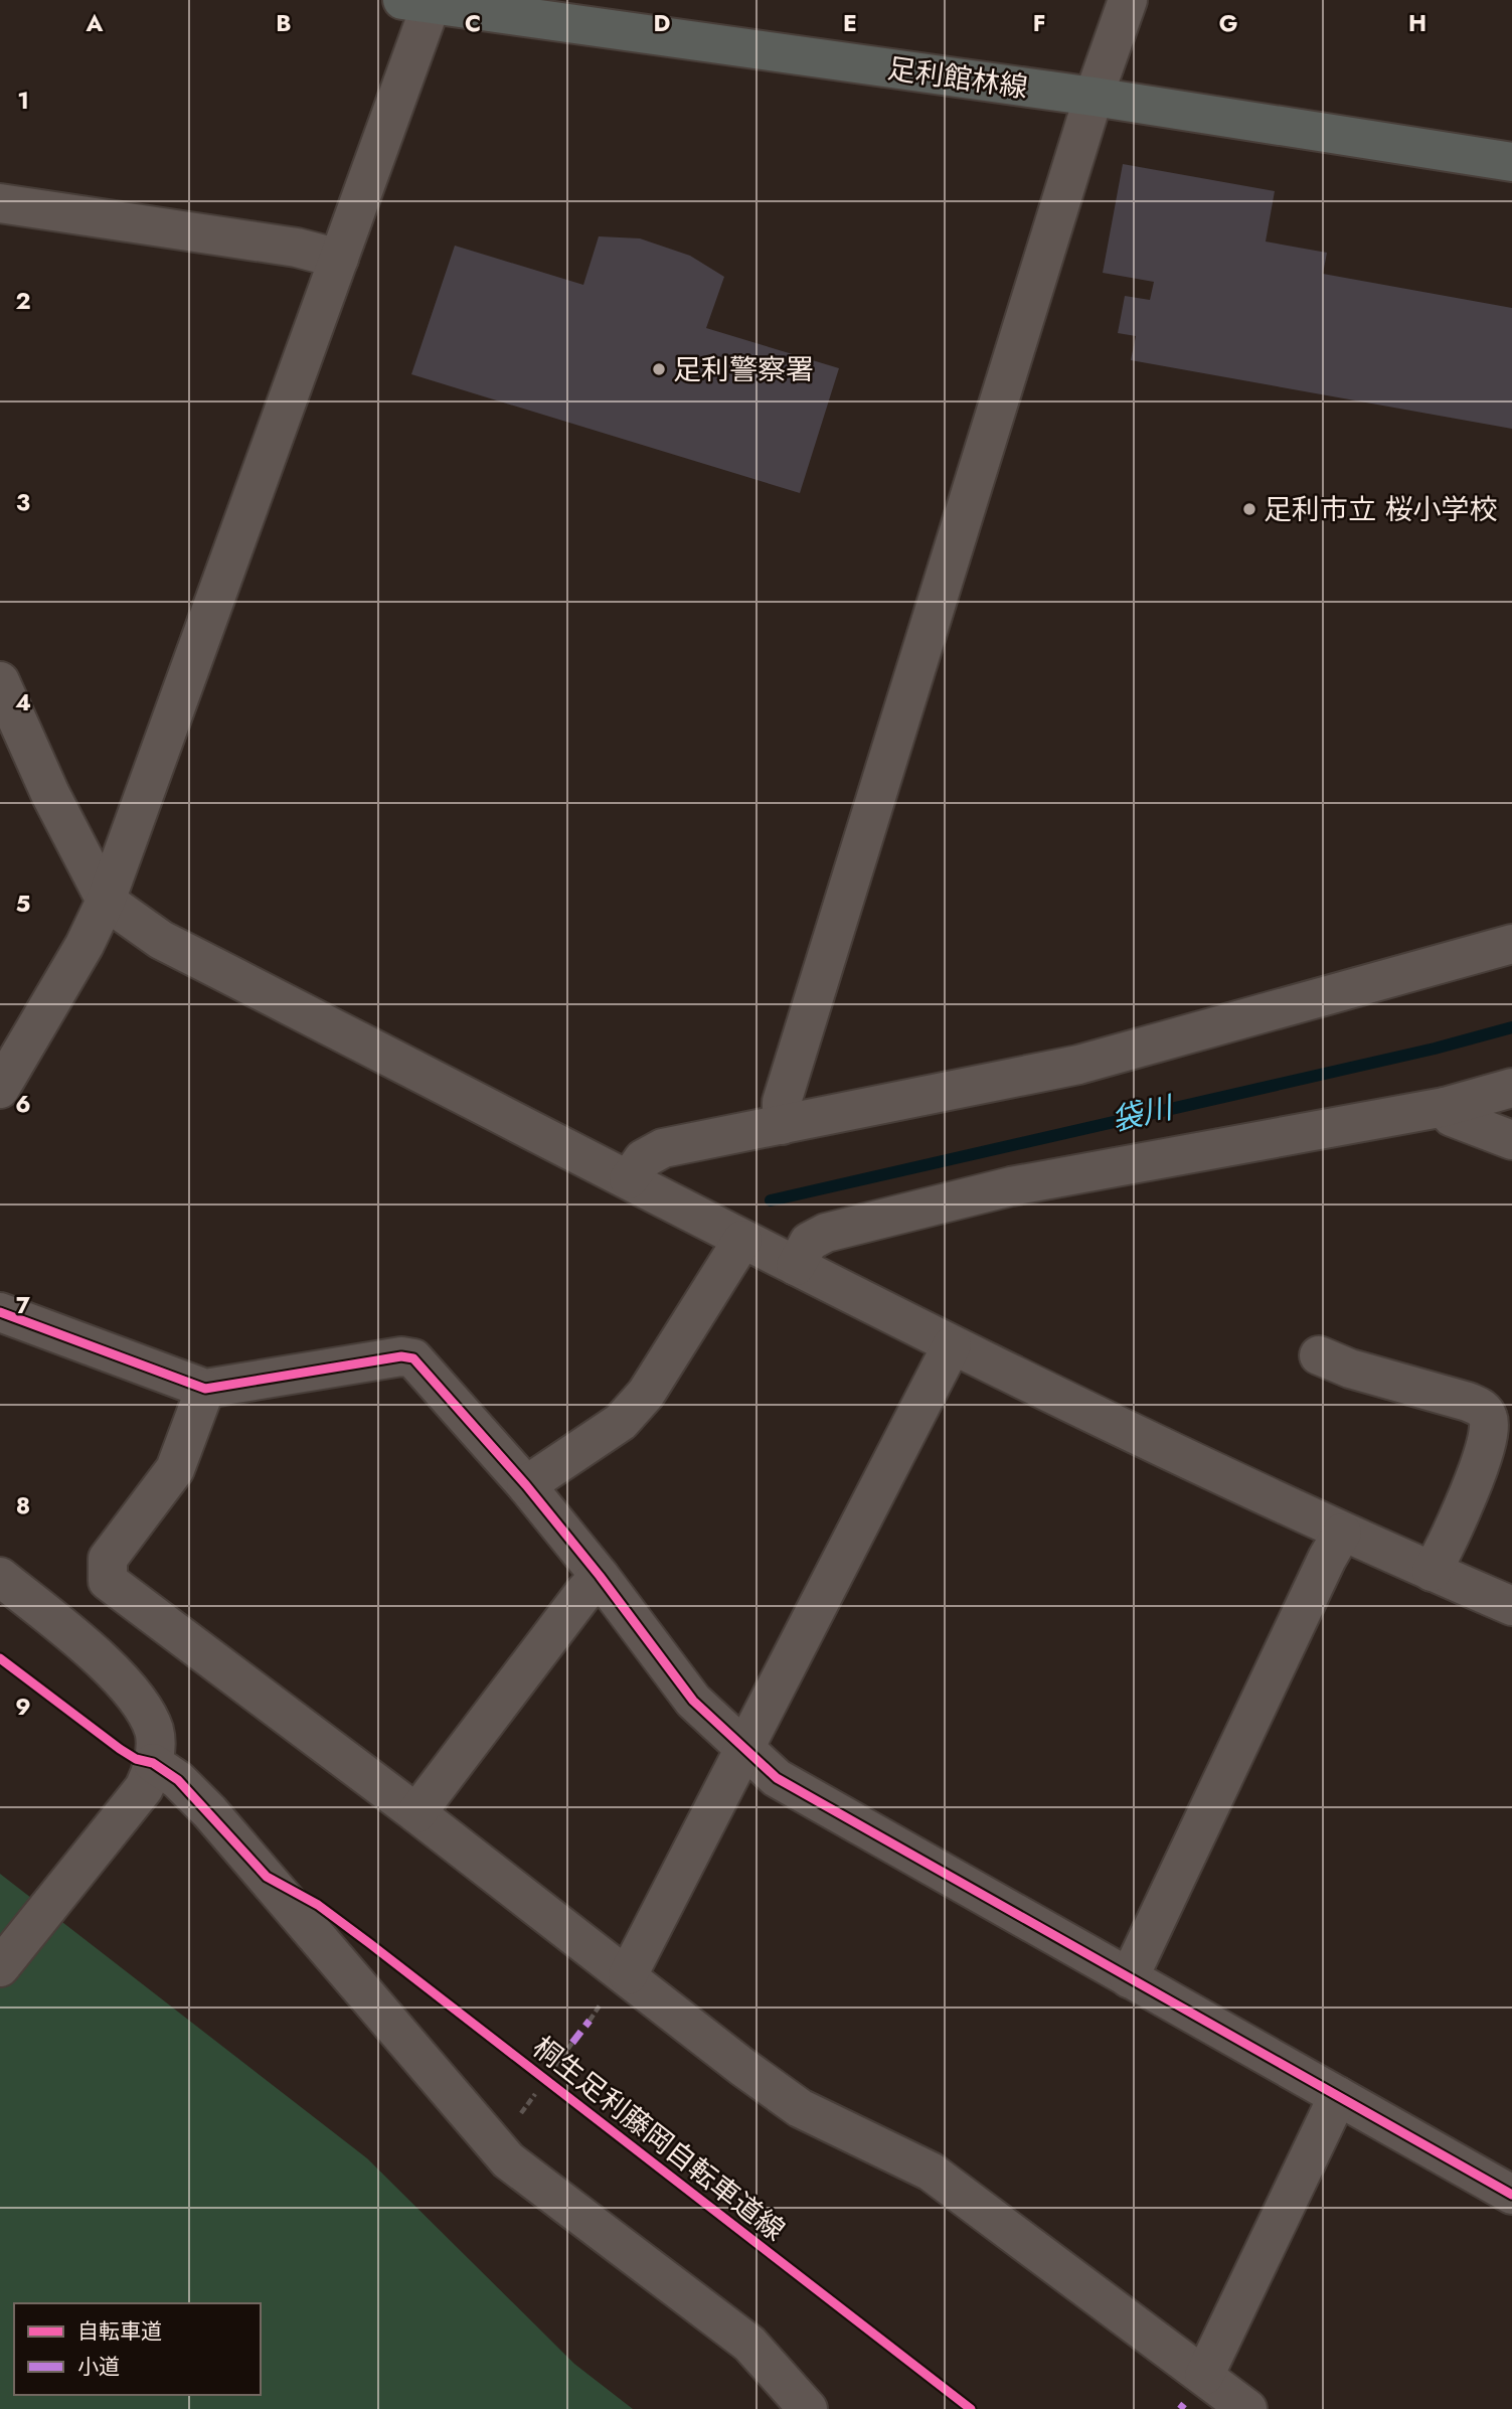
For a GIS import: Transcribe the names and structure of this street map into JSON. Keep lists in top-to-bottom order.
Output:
{
  "streets": {
    "main road": ["足利館林線"],
    "cycle path": ["桐生足利藤岡自転車道線"]
  },
  "water": ["袋川"],
  "places": ["足利警察署", "足利市立 桜小学校"],
  "legend": ["自転車道", "小道"],
  "grid": {
    "columns": [
      "A",
      "B",
      "C",
      "D",
      "E",
      "F",
      "G",
      "H"
    ],
    "rows": [
      "1",
      "2",
      "3",
      "4",
      "5",
      "6",
      "7",
      "8",
      "9"
    ]
  }
}
